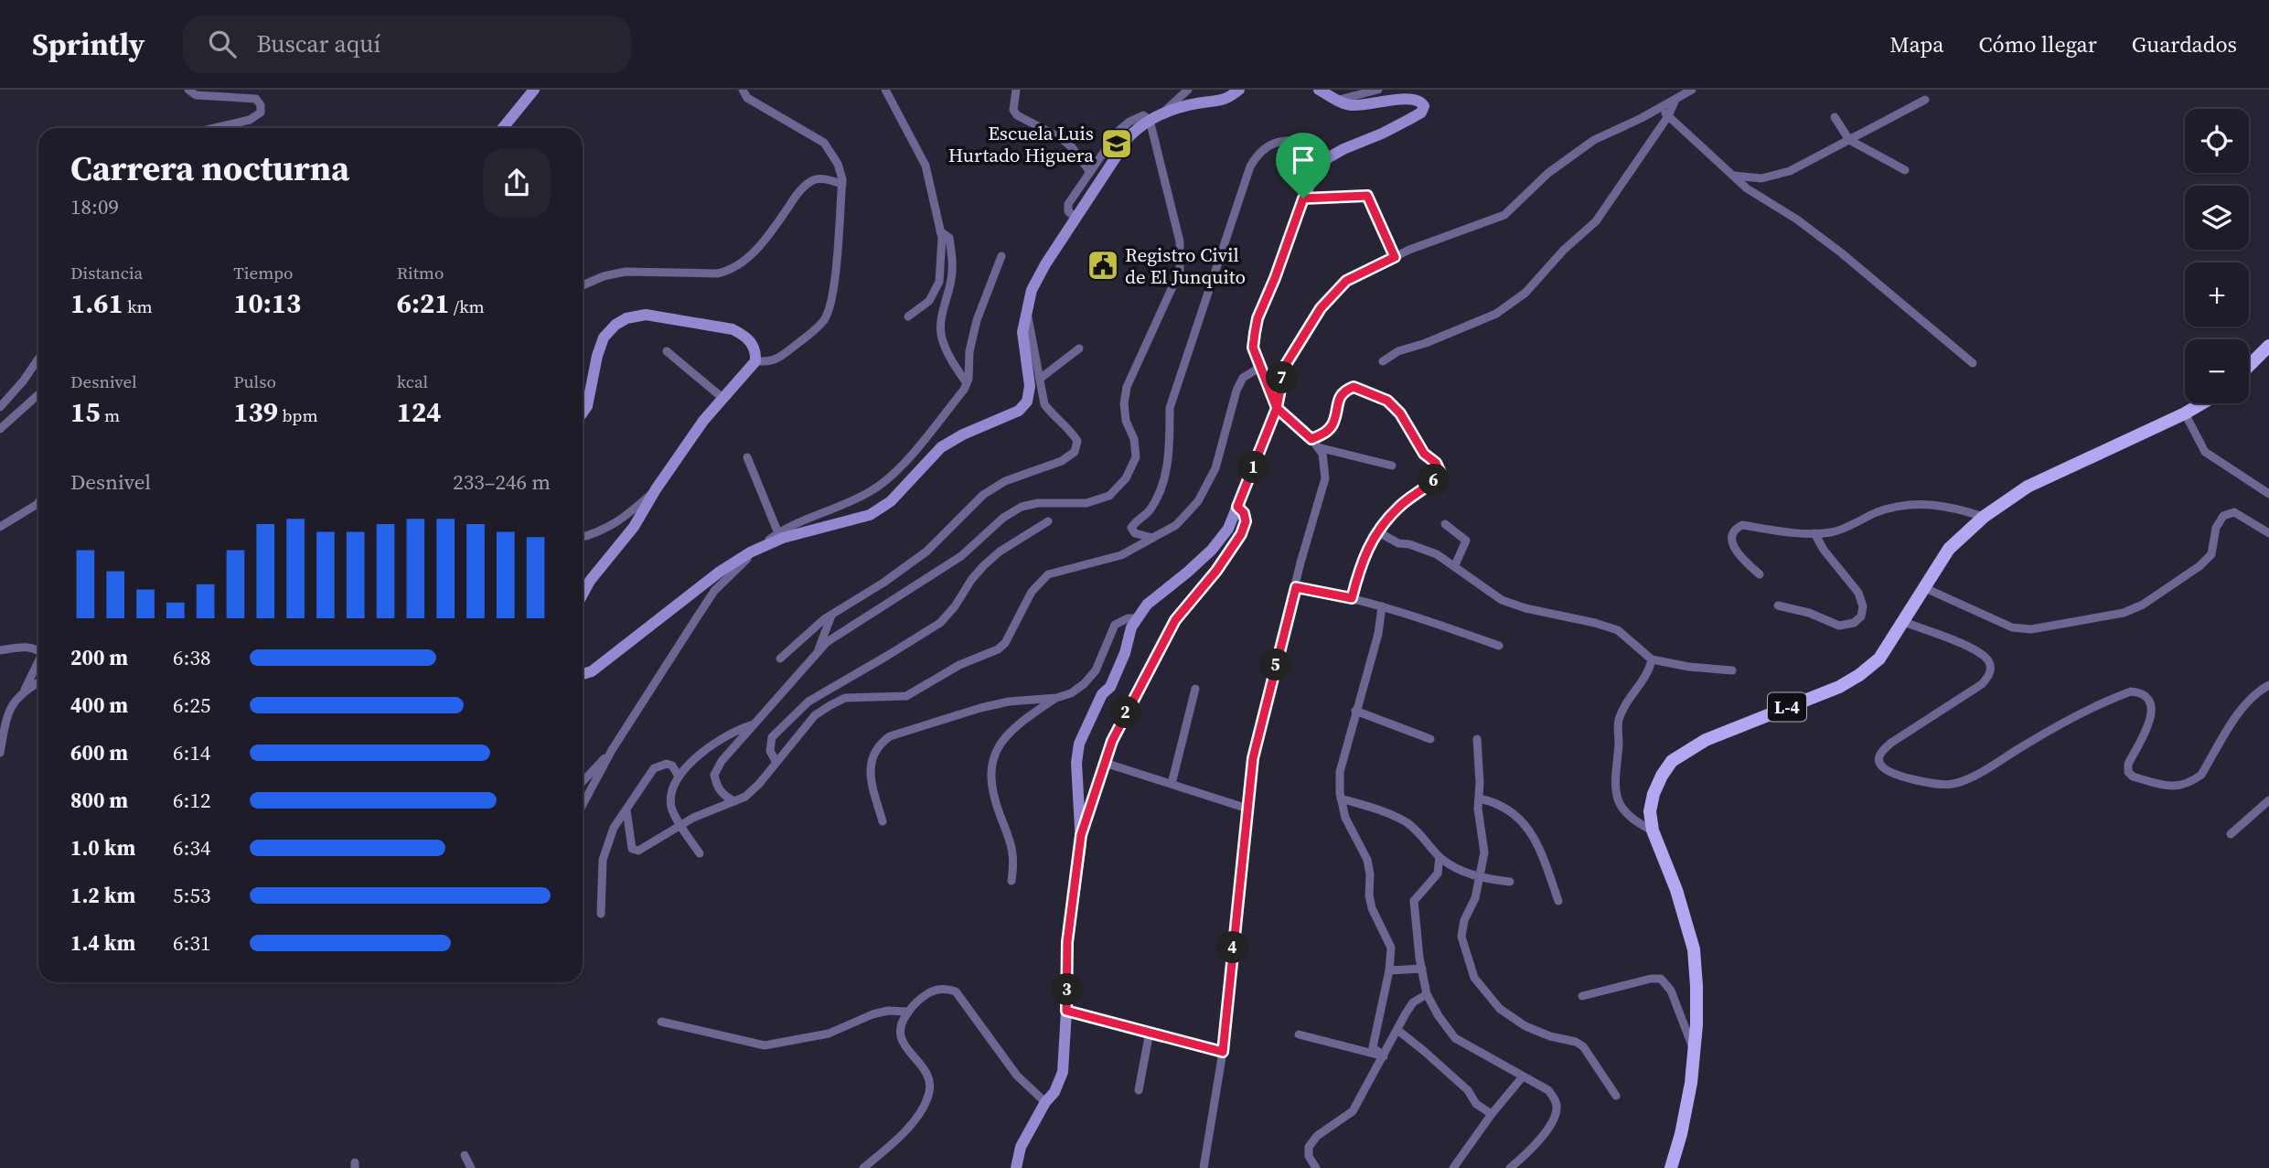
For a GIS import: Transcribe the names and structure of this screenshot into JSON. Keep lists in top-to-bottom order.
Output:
{
  "streets": {
    "main road": ["L-4"]
  },
  "places": {
    "school or university": ["Escuela Luis Hurtado Higuera"],
    "public building": ["Registro Civil de El Junquito"]
  },
  "page": {
    "header": "Sprintly",
    "search": "Buscar aquí",
    "nav": ["Mapa", "Cómo llegar", "Guardados"],
    "map_buttons": ["+", "−"],
    "heading": ["Carrera nocturna", "18:09"],
    "stats": [
      ["Distancia", "1.61 km"],
      ["Tiempo", "10:13"],
      ["Ritmo", "6:21 /km"],
      ["Desnivel", "15 m"],
      ["Pulso", "139 bpm"],
      ["kcal", "124"]
    ],
    "pins": [
      "7",
      "1",
      "6",
      "5",
      "2",
      "4",
      "3"
    ],
    "chart": ["Desnivel", "233–246 m"],
    "list": [
      {
        "name": "200 m",
        "note": "6:38"
      },
      {
        "name": "400 m",
        "note": "6:25"
      },
      {
        "name": "600 m",
        "note": "6:14"
      },
      {
        "name": "800 m",
        "note": "6:12"
      },
      {
        "name": "1.0 km",
        "note": "6:34"
      },
      {
        "name": "1.2 km",
        "note": "5:53"
      },
      {
        "name": "1.4 km",
        "note": "6:31"
      }
    ]
  }
}
